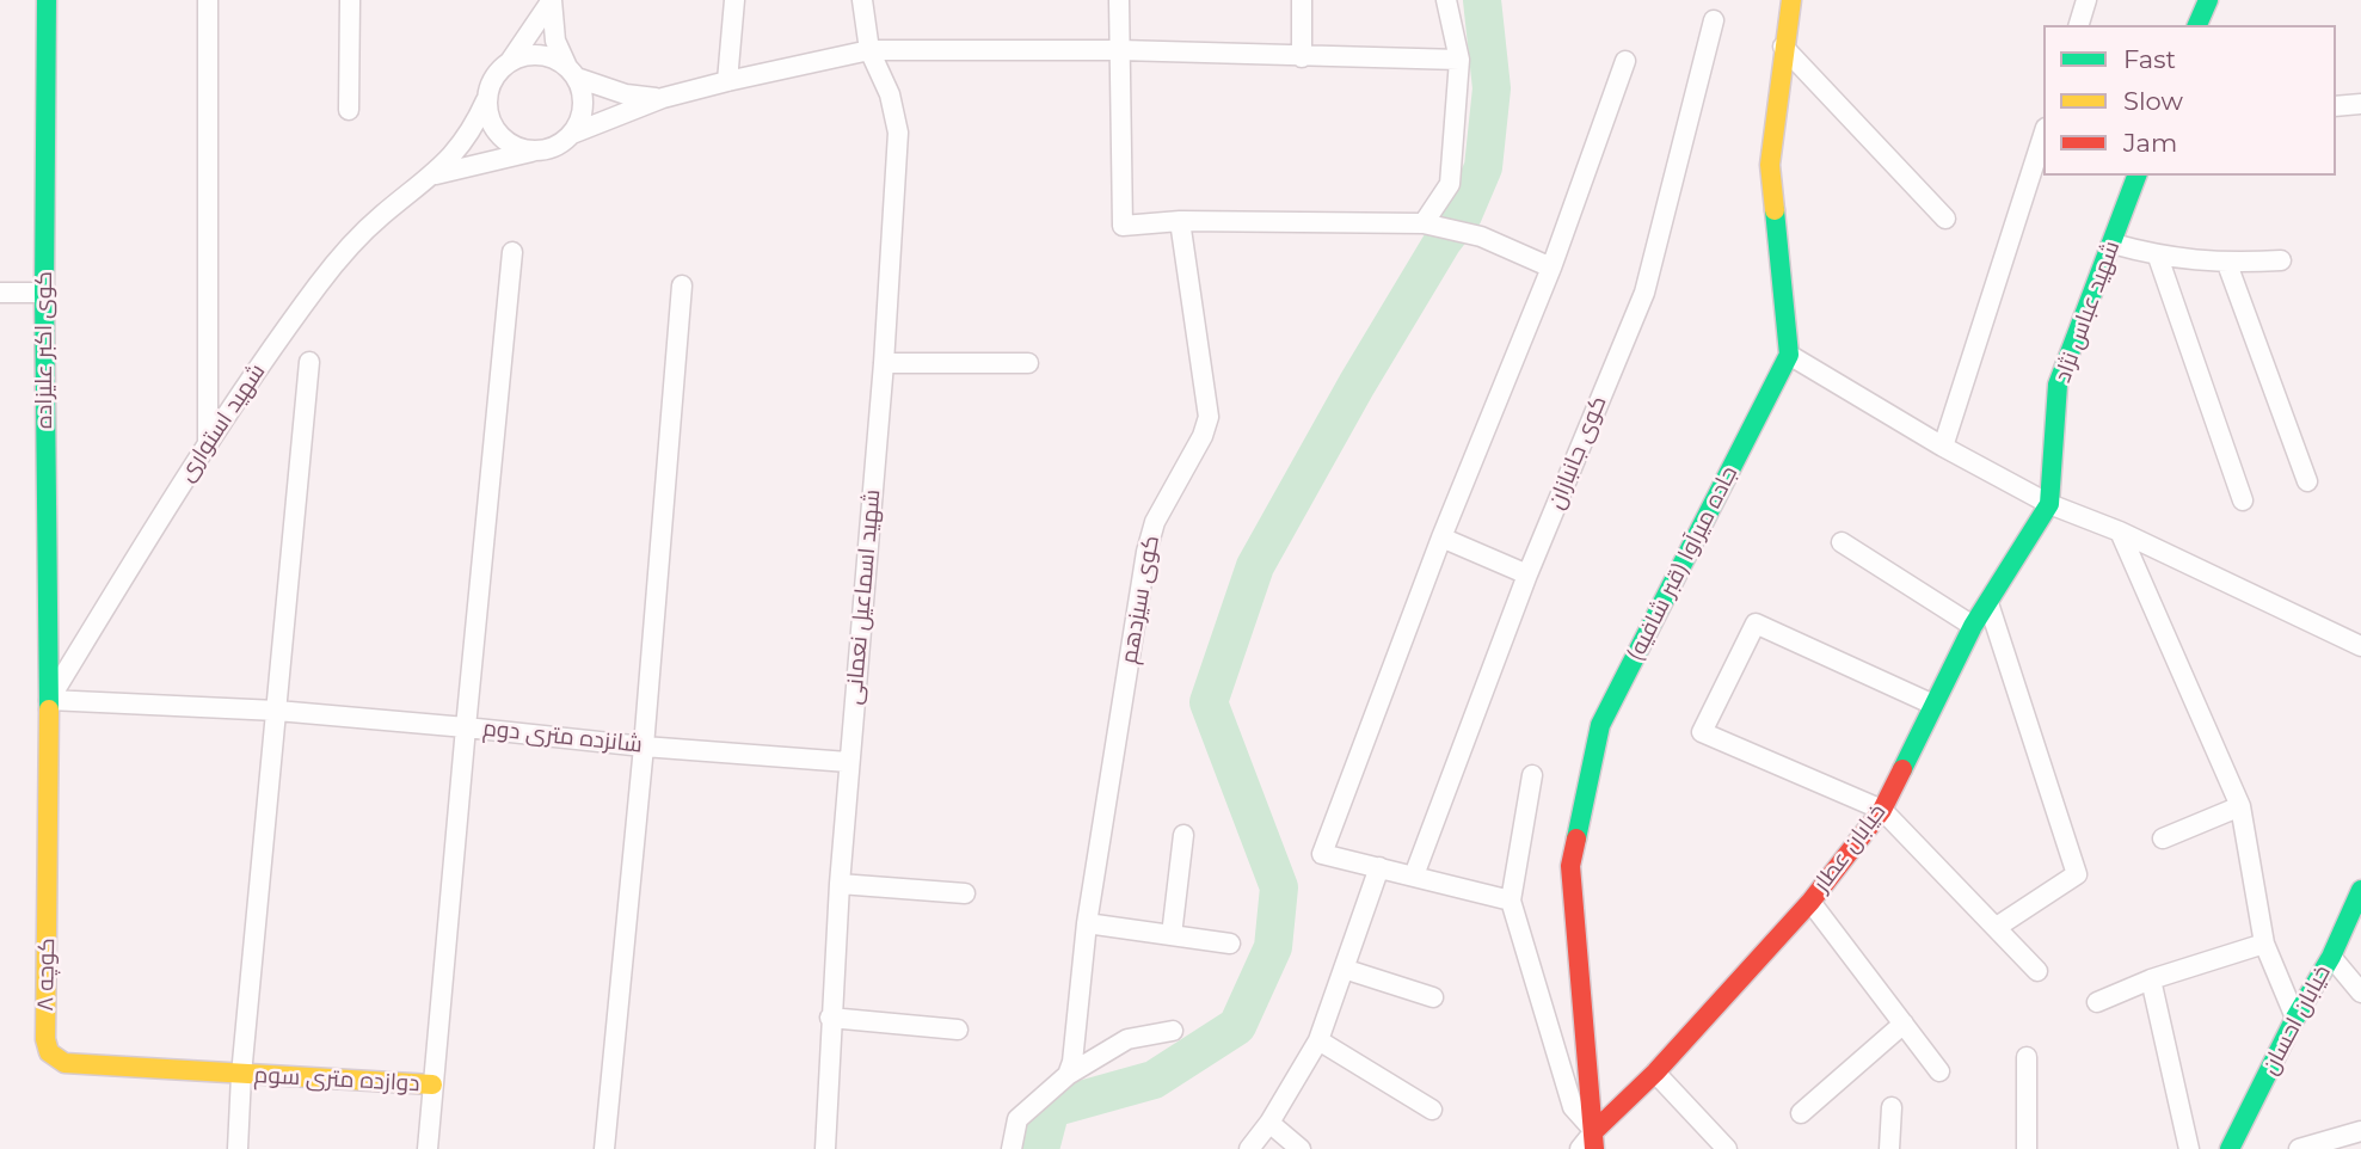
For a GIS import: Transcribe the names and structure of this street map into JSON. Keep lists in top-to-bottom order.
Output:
{
  "streets": {
    "street": [
      "شهید عباس نژاد",
      "کوی اکبر علیزاده",
      "شهید استواری",
      "کوی جانبازان",
      "جاده میرآوا (قبر شافیه)",
      "شهید اسماعیل نعمانی",
      "کوی سیزدهم",
      "شانزده متری دوم",
      "خیابان عطار",
      "کوچه ۸",
      "خیابان احسان",
      "دوازده متری سوم"
    ]
  },
  "crossings": [
    ["شهید عباس نژاد", "خیابان عطار"],
    ["کوی اکبر علیزاده", "شهید استواری"],
    ["کوی اکبر علیزاده", "شانزده متری دوم"],
    ["کوی اکبر علیزاده", "کوچه ۸"],
    ["شهید استواری", "شانزده متری دوم"],
    ["شهید استواری", "کوچه ۸"],
    ["جاده میرآوا (قبر شافیه)", "خیابان عطار"],
    ["شهید اسماعیل نعمانی", "شانزده متری دوم"],
    ["شانزده متری دوم", "کوچه ۸"],
    ["کوچه ۸", "دوازده متری سوم"]
  ],
  "legend": ["Fast", "Slow", "Jam"]
}
